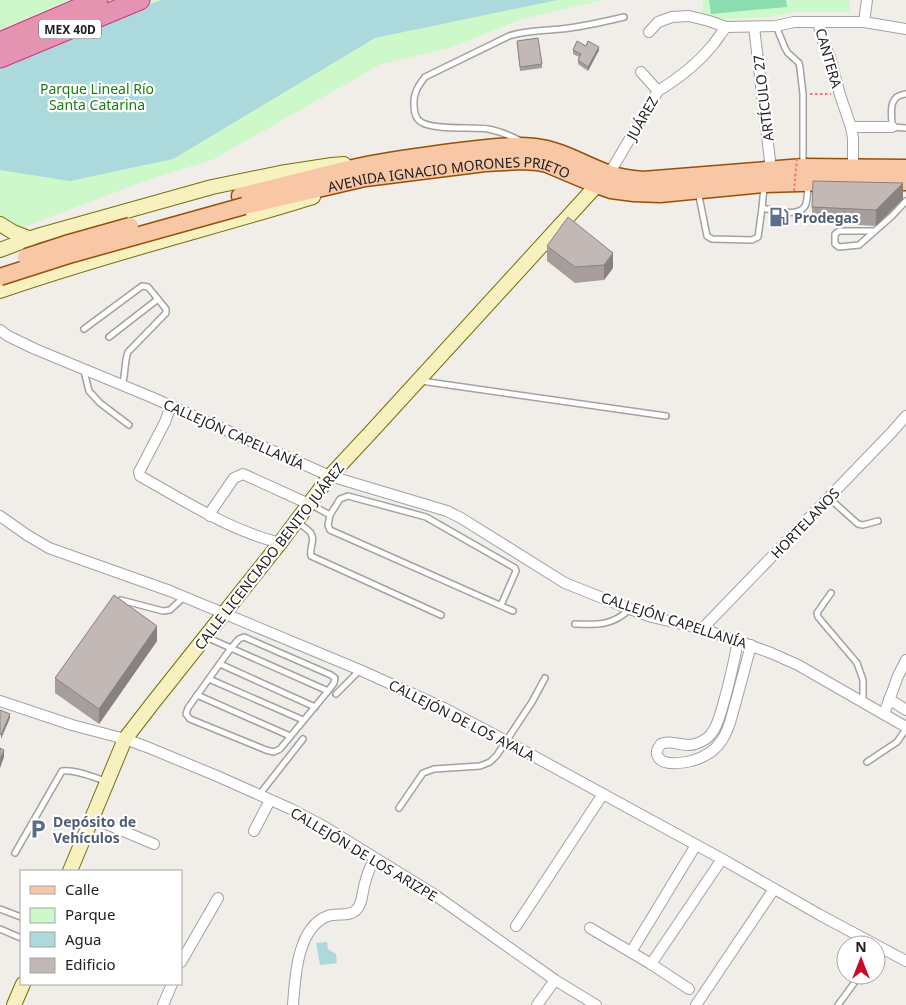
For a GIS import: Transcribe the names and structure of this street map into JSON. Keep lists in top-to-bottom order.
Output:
{
  "streets": {
    "highway": ["MEX 40D"],
    "main road": ["AVENIDA IGNACIO MORONES PRIETO"],
    "street": [
      "CANTERA",
      "ARTÍCULO 27",
      "JUÁREZ",
      "CALLEJÓN CAPELLANÍA",
      "HORTELANOS",
      "CALLE LICENCIADO BENITO JUÁREZ",
      "CALLEJÓN DE LOS AYALA",
      "CALLEJÓN DE LOS ARIZPE"
    ]
  },
  "crossings": [
    ["CANTERA", "AVENIDA IGNACIO MORONES PRIETO"],
    ["ARTÍCULO 27", "AVENIDA IGNACIO MORONES PRIETO"],
    ["JUÁREZ", "AVENIDA IGNACIO MORONES PRIETO"],
    ["AVENIDA IGNACIO MORONES PRIETO", "CALLE LICENCIADO BENITO JUÁREZ"],
    ["CALLEJÓN CAPELLANÍA", "HORTELANOS"],
    ["CALLEJÓN CAPELLANÍA", "CALLE LICENCIADO BENITO JUÁREZ"],
    ["CALLE LICENCIADO BENITO JUÁREZ", "CALLEJÓN DE LOS AYALA"],
    ["CALLE LICENCIADO BENITO JUÁREZ", "CALLEJÓN DE LOS ARIZPE"]
  ],
  "parks": ["Parque Lineal Río Santa Catarina"],
  "places": {
    "fuel station": ["Prodegas"],
    "parking": ["Depósito de Vehículos"]
  },
  "legend": [
    "Calle",
    "Parque",
    "Agua",
    "Edificio"
  ],
  "north": "top"
}
